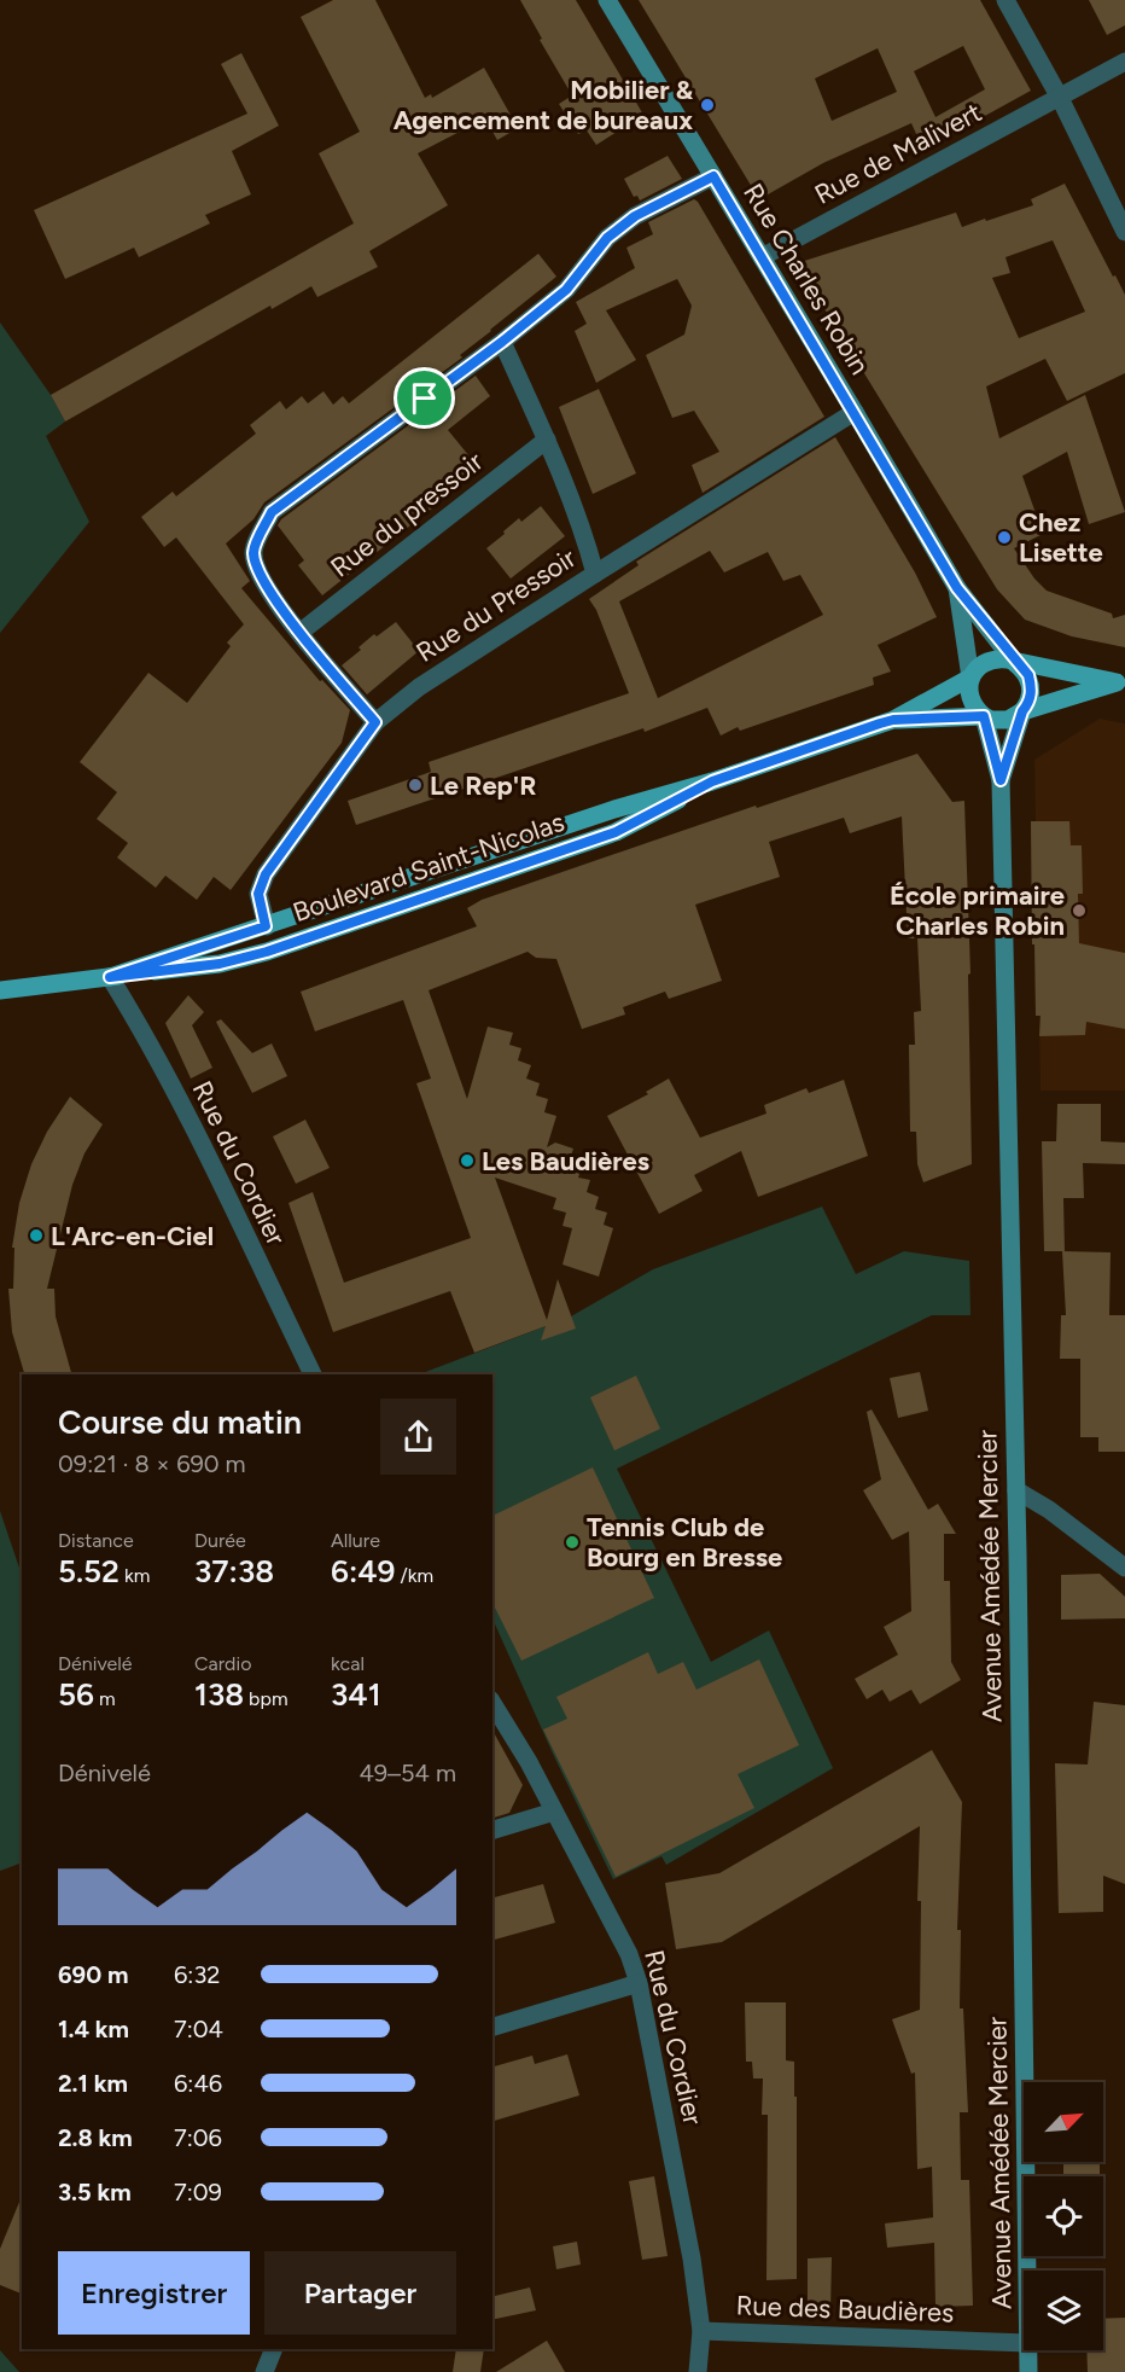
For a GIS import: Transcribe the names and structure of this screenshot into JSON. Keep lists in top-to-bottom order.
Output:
{
  "streets": {
    "main road": ["Rue Charles Robin", "Boulevard Saint-Nicolas", "Avenue Amédée Mercier"],
    "street": [
      "Rue de Malivert",
      "Rue du pressoir",
      "Rue du Pressoir",
      "Rue du Cordier",
      "Rue des Baudières"
    ]
  },
  "crossings": [
    ["Rue de Malivert", "Rue Charles Robin"],
    ["Rue Charles Robin", "Rue du Pressoir"],
    ["Rue du Pressoir", "Boulevard Saint-Nicolas"],
    ["Boulevard Saint-Nicolas", "Rue du Cordier"],
    ["Rue du Cordier", "Rue des Baudières"]
  ],
  "places": [
    "Mobilier & Agencement de bureaux",
    "Chez Lisette",
    "Le Rep'R",
    "École primaire Charles Robin",
    "Les Baudières",
    "L'Arc-en-Ciel",
    "Tennis Club de Bourg en Bresse"
  ],
  "north": "top right",
  "page": {
    "heading": ["Course du matin", "09:21 · 8 × 690 m"],
    "stats": [
      ["Distance", "5.52 km"],
      ["Durée", "37:38"],
      ["Allure", "6:49 /km"],
      ["Dénivelé", "56 m"],
      ["Cardio", "138 bpm"],
      ["kcal", "341"]
    ],
    "chart": ["Dénivelé", "49–54 m"],
    "list": [
      {
        "name": "690 m",
        "note": "6:32"
      },
      {
        "name": "1.4 km",
        "note": "7:04"
      },
      {
        "name": "2.1 km",
        "note": "6:46"
      },
      {
        "name": "2.8 km",
        "note": "7:06"
      },
      {
        "name": "3.5 km",
        "note": "7:09"
      }
    ],
    "buttons": ["Enregistrer", "Partager"]
  }
}
